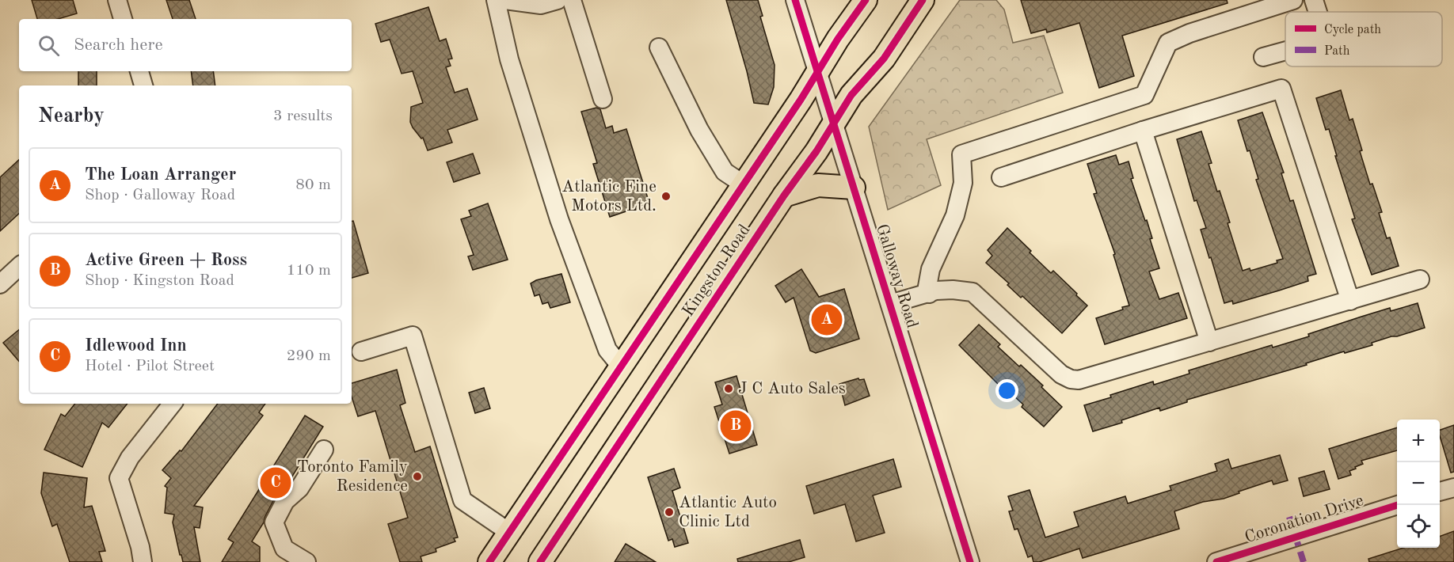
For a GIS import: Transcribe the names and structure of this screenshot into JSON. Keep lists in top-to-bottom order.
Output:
{
  "streets": {
    "main road": ["Kingston Road"],
    "street": ["Galloway Road", "Coronation Drive"]
  },
  "crossings": [
    ["Kingston Road", "Galloway Road"]
  ],
  "places": [
    "Atlantic Fine Motors Ltd.",
    "J C Auto Sales",
    "Toronto Family Residence",
    "Atlantic Auto Clinic Ltd"
  ],
  "legend": ["Cycle path", "Path"],
  "page": {
    "search": "Search here",
    "heading": ["Nearby", "3 results"],
    "list": [
      {
        "mark": "A",
        "name": "The Loan Arranger",
        "note": "Shop · Galloway Road",
        "value": "80 m"
      },
      {
        "mark": "B",
        "name": "Active Green + Ross",
        "note": "Shop · Kingston Road",
        "value": "110 m"
      },
      {
        "mark": "C",
        "name": "Idlewood Inn",
        "note": "Hotel · Pilot Street",
        "value": "290 m"
      }
    ],
    "pins": ["A", "B", "C"],
    "map_buttons": ["+", "−"]
  }
}
